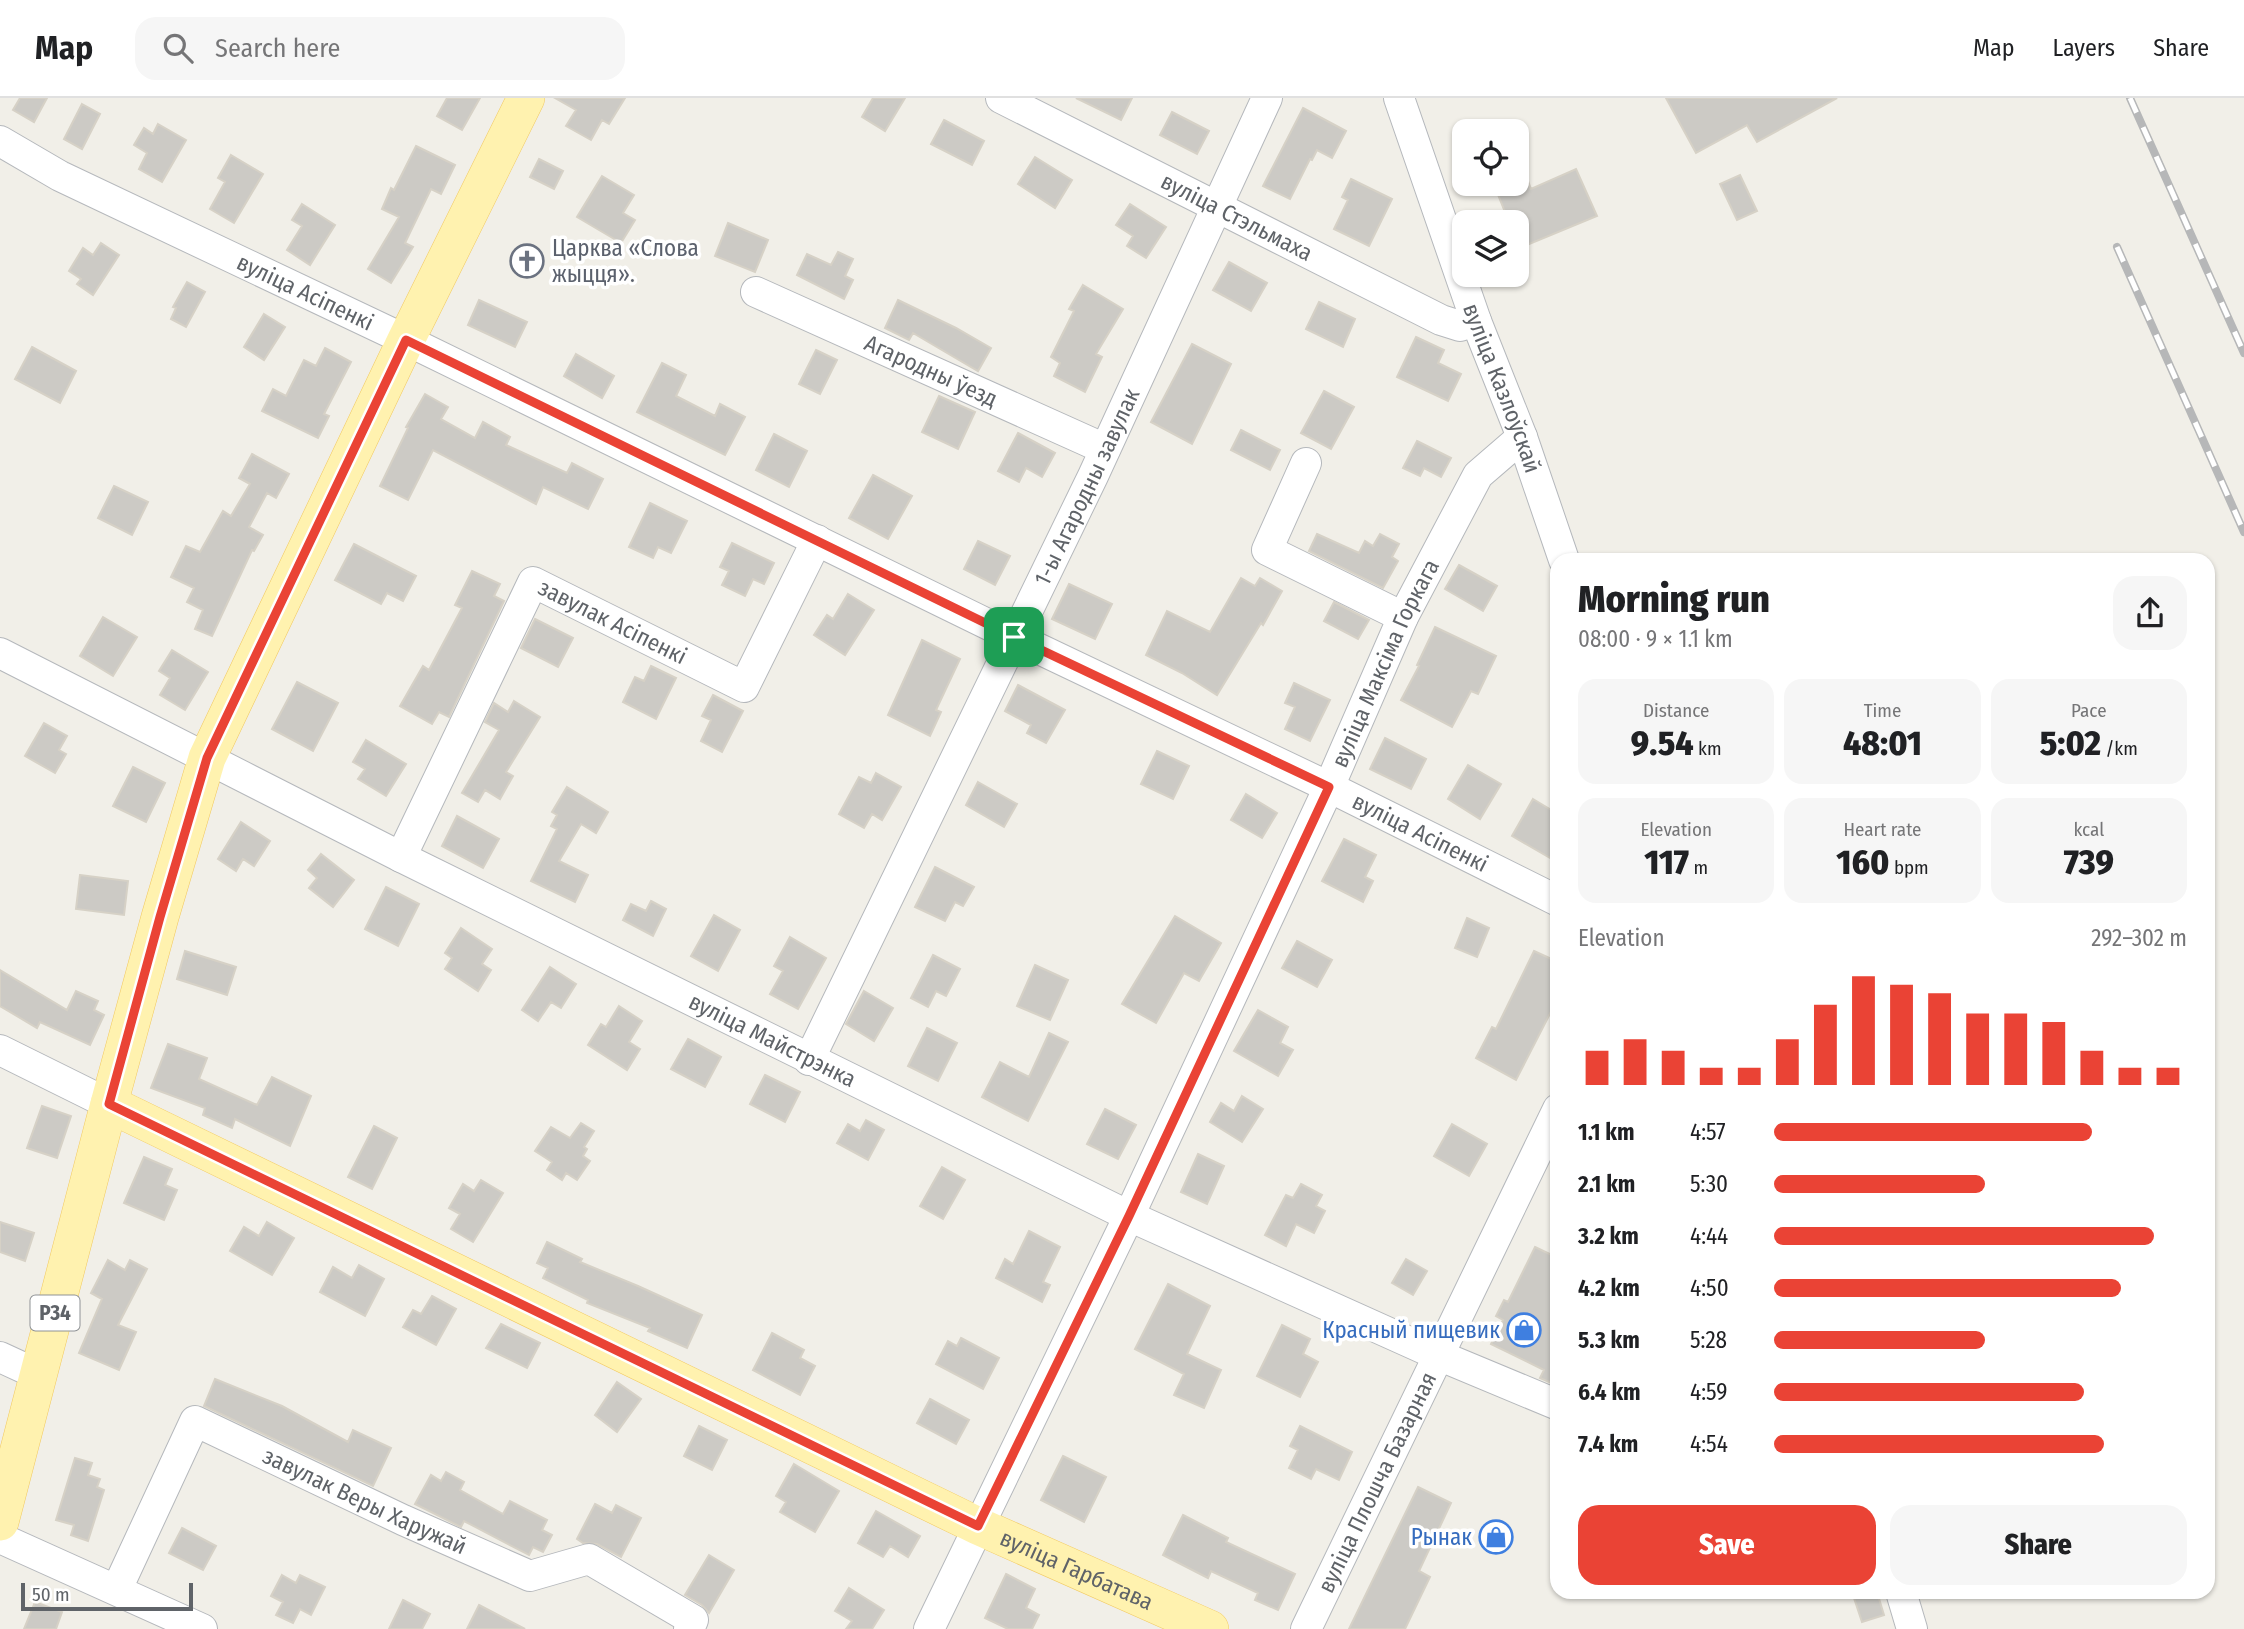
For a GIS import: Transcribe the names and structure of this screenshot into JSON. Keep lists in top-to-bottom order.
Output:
{
  "streets": {
    "main road": ["Р34", "вуліца Гарбатава"],
    "street": [
      "вуліца Стэльмаха",
      "вуліца Асіпенкі",
      "Агародны ўезд",
      "вуліца Казлоўскай",
      "1-ы Агародны завулак",
      "завулак Асіпенкі",
      "вуліца Максіма Горкага",
      "вуліца Майстрэнка",
      "вуліца Плошча Базарная",
      "завулак Веры Харужай"
    ]
  },
  "crossings": [
    ["вуліца Стэльмаха", "вуліца Казлоўскай"],
    ["вуліца Стэльмаха", "1-ы Агародны завулак"],
    ["вуліца Асіпенкі", "1-ы Агародны завулак"],
    ["вуліца Асіпенкі", "завулак Асіпенкі"],
    ["вуліца Асіпенкі", "вуліца Максіма Горкага"],
    ["вуліца Асіпенкі", "Р34"],
    ["Агародны ўезд", "1-ы Агародны завулак"],
    ["вуліца Казлоўскай", "вуліца Максіма Горкага"],
    ["1-ы Агародны завулак", "вуліца Майстрэнка"],
    ["завулак Асіпенкі", "вуліца Майстрэнка"],
    ["вуліца Максіма Горкага", "вуліца Майстрэнка"],
    ["вуліца Максіма Горкага", "вуліца Гарбатава"],
    ["вуліца Майстрэнка", "Р34"],
    ["вуліца Майстрэнка", "вуліца Плошча Базарная"],
    ["Р34", "вуліца Гарбатава"]
  ],
  "places": {
    "church": ["Царква «Слова жыцця»."],
    "shop": ["Красный пищевик", "Рынак"]
  },
  "scale_bar": "50 m",
  "page": {
    "header": "Map",
    "search": "Search here",
    "nav": ["Map", "Layers", "Share"],
    "heading": ["Morning run", "08:00 · 9 × 1.1 km"],
    "stats": [
      ["Distance", "9.54 km"],
      ["Time", "48:01"],
      ["Pace", "5:02 /km"],
      ["Elevation", "117 m"],
      ["Heart rate", "160 bpm"],
      ["kcal", "739"]
    ],
    "chart": ["Elevation", "292–302 m"],
    "list": [
      {
        "name": "1.1 km",
        "note": "4:57"
      },
      {
        "name": "2.1 km",
        "note": "5:30"
      },
      {
        "name": "3.2 km",
        "note": "4:44"
      },
      {
        "name": "4.2 km",
        "note": "4:50"
      },
      {
        "name": "5.3 km",
        "note": "5:28"
      },
      {
        "name": "6.4 km",
        "note": "4:59"
      },
      {
        "name": "7.4 km",
        "note": "4:54"
      }
    ],
    "buttons": ["Save", "Share"],
    "scale": "50 m"
  }
}
